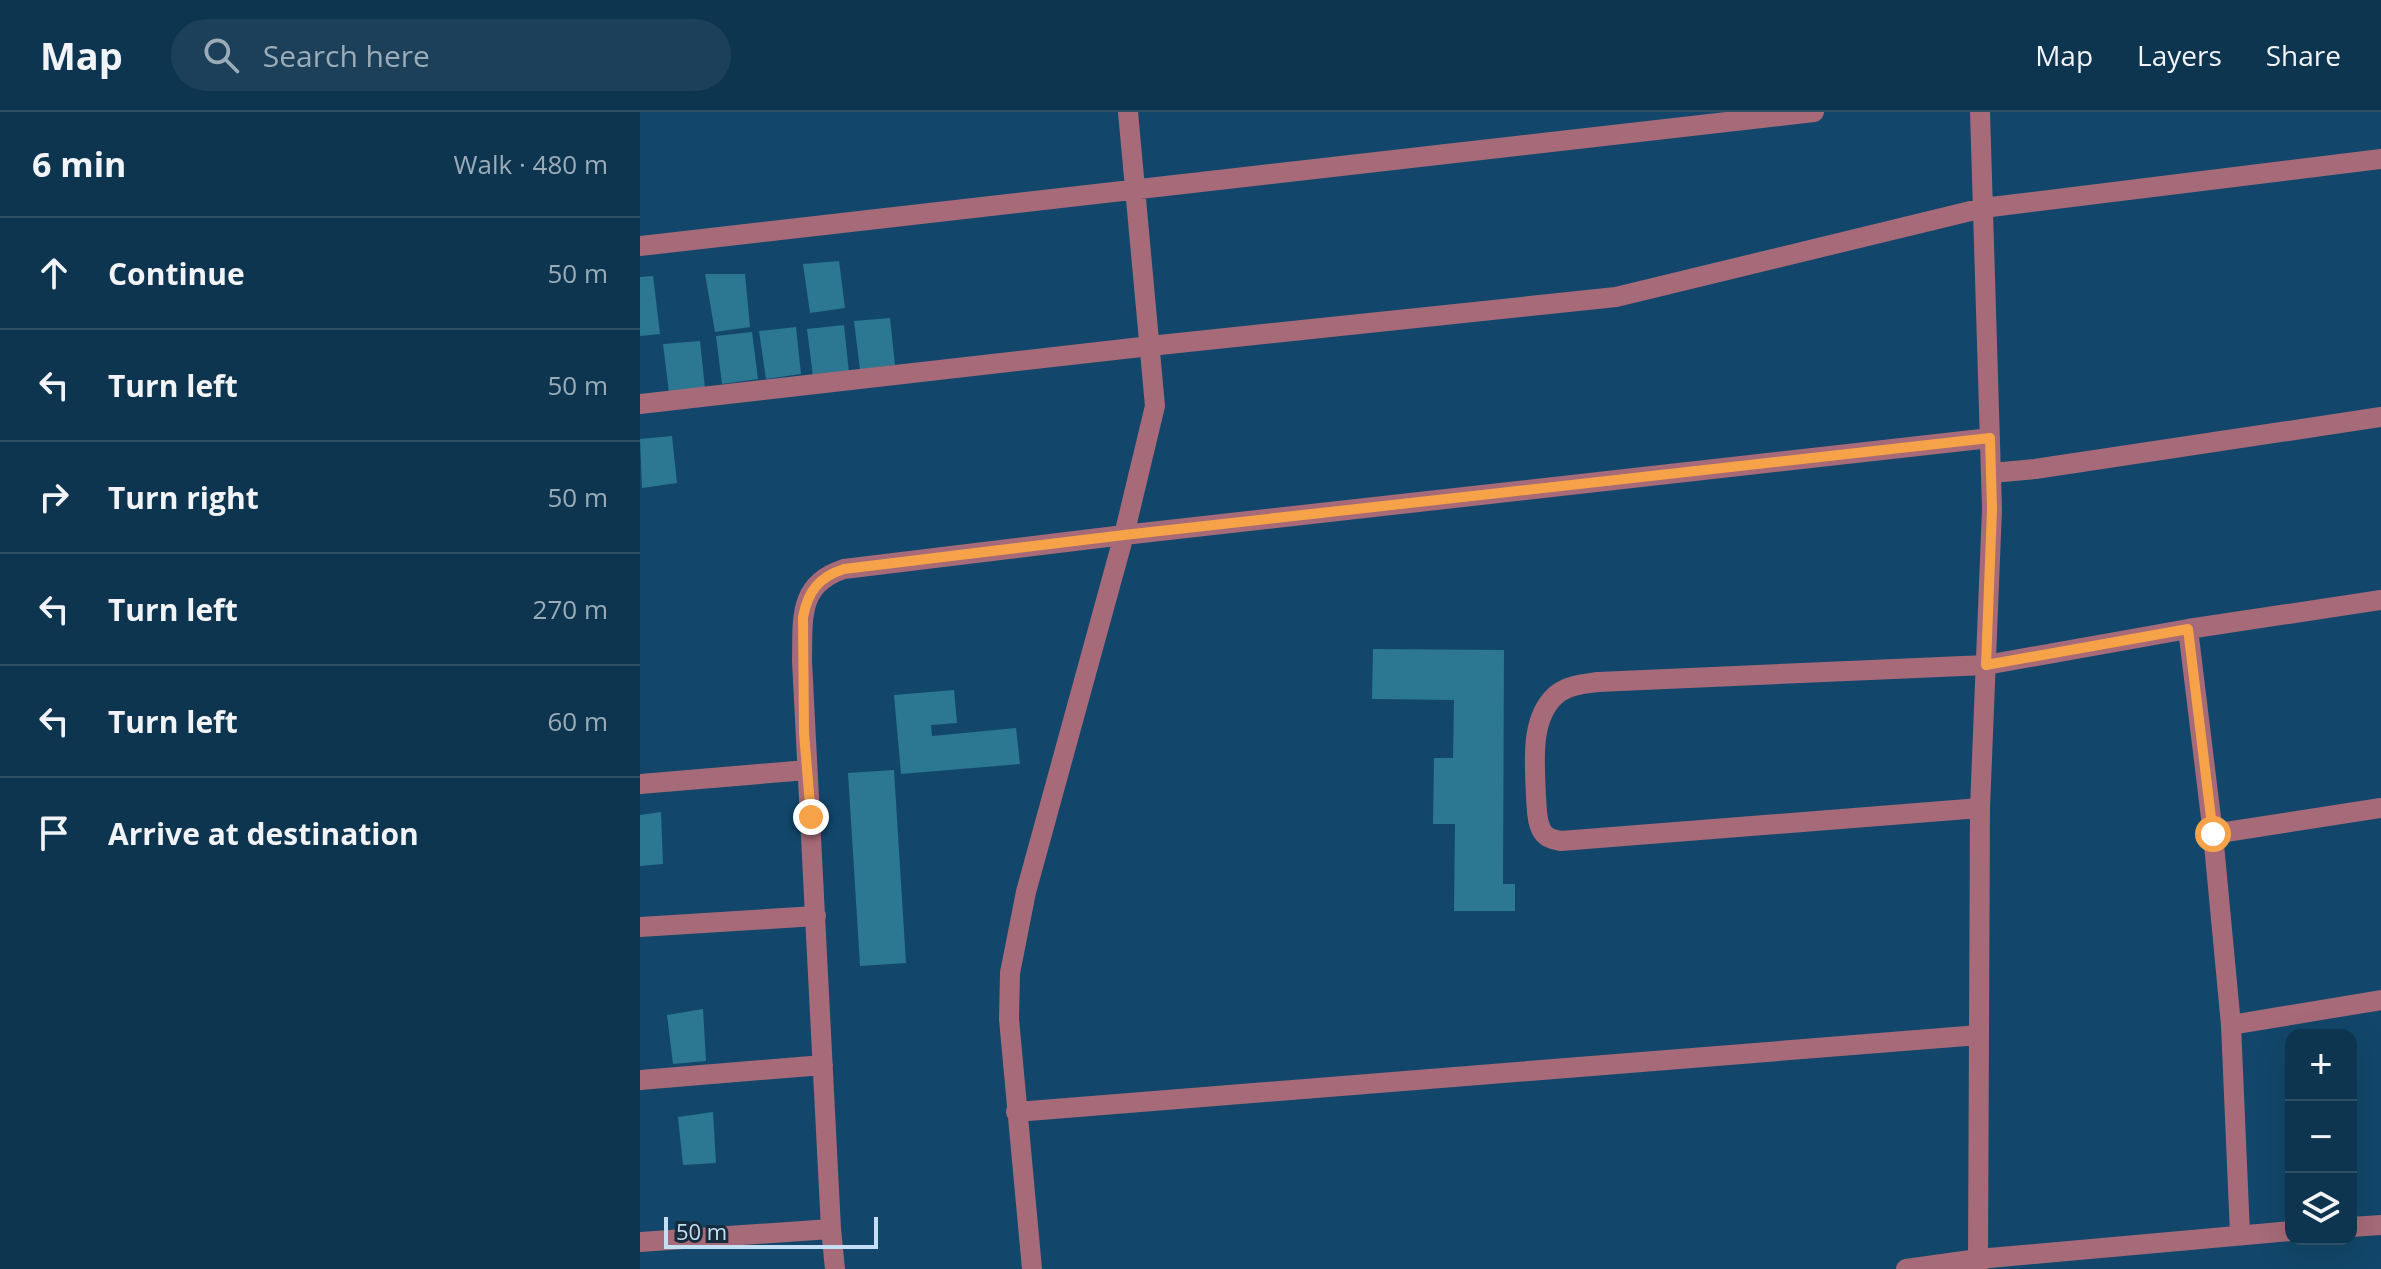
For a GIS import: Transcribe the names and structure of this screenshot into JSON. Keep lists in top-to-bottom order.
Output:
{
  "scale_bar": "50 m",
  "page": {
    "header": "Map",
    "search": "Search here",
    "nav": ["Map", "Layers", "Share"],
    "heading": ["6 min", "Walk · 480 m"],
    "list": [
      ["Continue", "50 m"],
      ["Turn left", "50 m"],
      ["Turn right", "50 m"],
      ["Turn left", "270 m"],
      ["Turn left", "60 m"],
      "Arrive at destination"
    ],
    "map_buttons": ["+", "−"],
    "scale": "50 m"
  }
}
